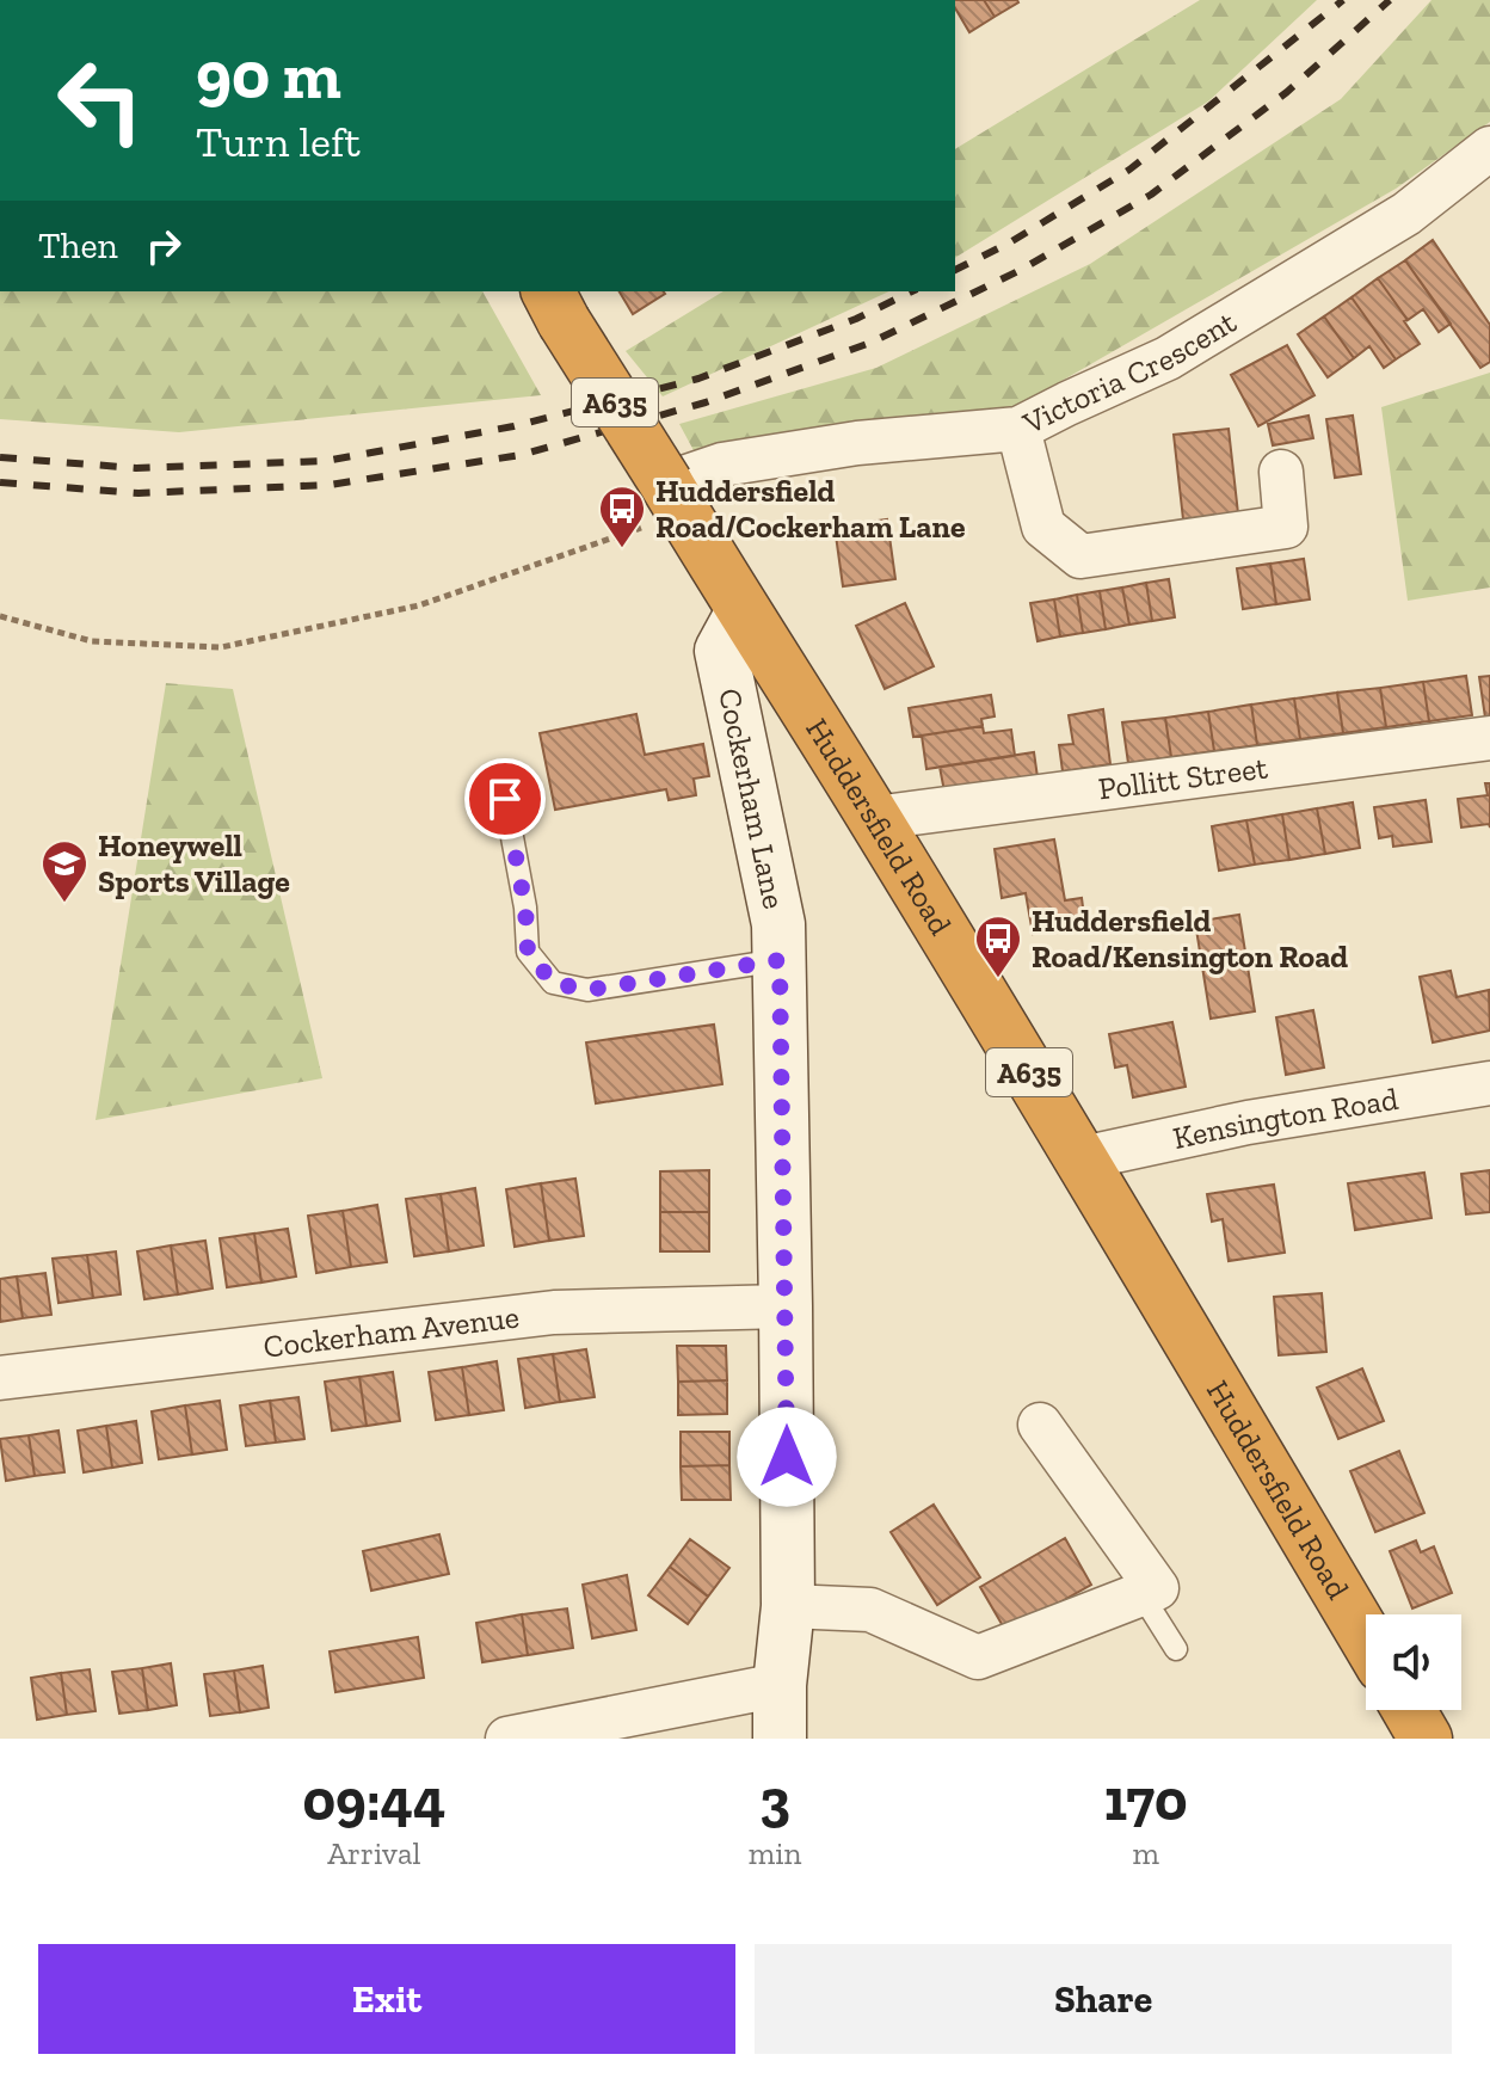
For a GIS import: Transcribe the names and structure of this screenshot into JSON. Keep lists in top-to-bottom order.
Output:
{
  "streets": {
    "highway": ["A635", "Huddersfield Road"],
    "street": [
      "Victoria Crescent",
      "Pollitt Street",
      "Cockerham Lane",
      "Kensington Road",
      "Cockerham Avenue"
    ]
  },
  "crossings": [
    ["Victoria Crescent", "Huddersfield Road"],
    ["Pollitt Street", "Huddersfield Road"],
    ["Cockerham Lane", "Huddersfield Road"],
    ["Cockerham Lane", "Cockerham Avenue"],
    ["Huddersfield Road", "Kensington Road"]
  ],
  "places": {
    "bus stop": ["Huddersfield Road/Cockerham Lane", "Huddersfield Road/Kensington Road"],
    "school or university": ["Honeywell Sports Village"]
  },
  "page": {
    "turn": ["90 m", "Turn left"],
    "then": "Then",
    "eta": [
      "09:44",
      "Arrival",
      "3",
      "min",
      "170",
      "m"
    ],
    "buttons": ["Exit", "Share"]
  }
}
